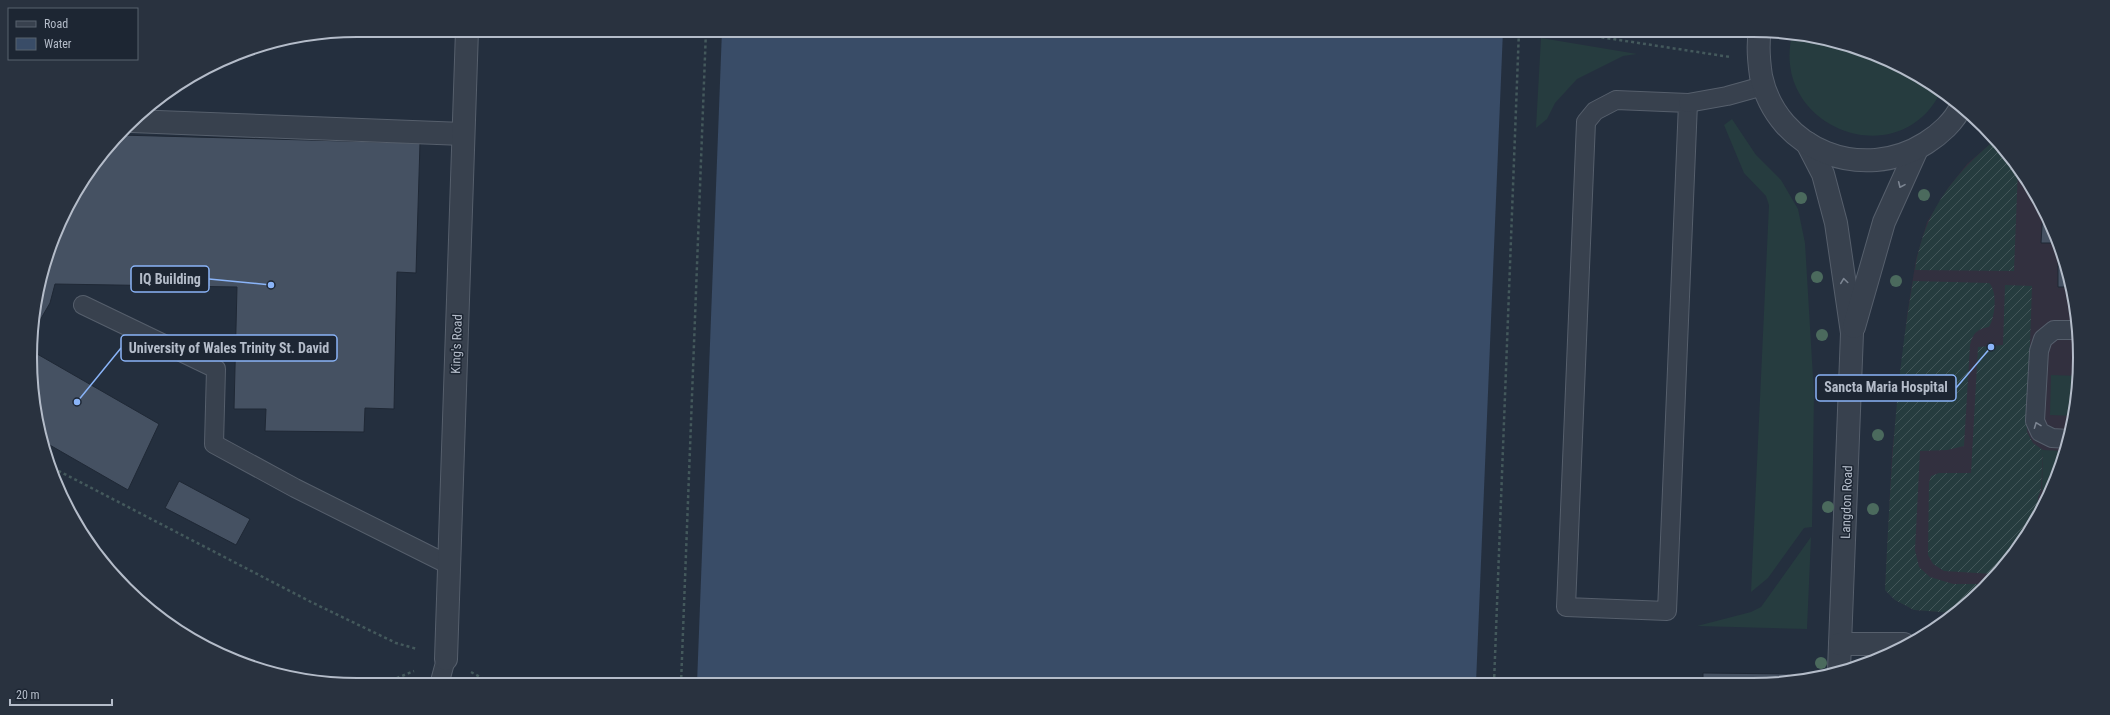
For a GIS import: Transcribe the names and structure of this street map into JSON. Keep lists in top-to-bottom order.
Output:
{
  "streets": {
    "street": ["King's Road", "Langdon Road"]
  },
  "places": ["IQ Building", "Sancta Maria Hospital", "University of Wales Trinity St. David"],
  "legend": ["Road", "Water"],
  "scale_bar": "20 m"
}
